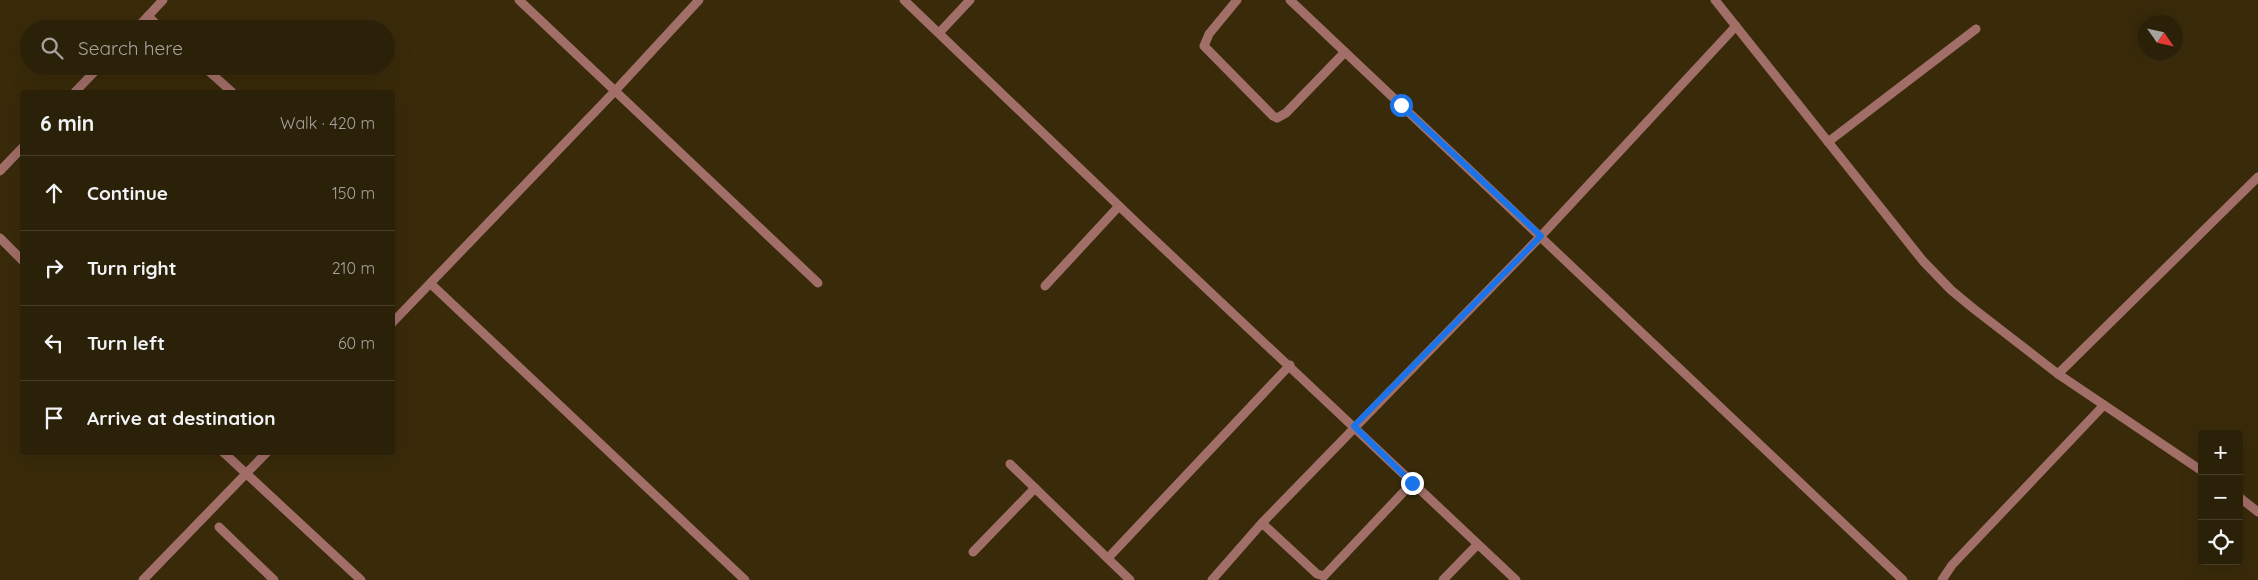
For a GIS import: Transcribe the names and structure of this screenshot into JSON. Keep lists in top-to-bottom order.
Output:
{
  "north": "bottom right",
  "page": {
    "search": "Search here",
    "heading": ["6 min", "Walk · 420 m"],
    "list": [
      ["Continue", "150 m"],
      ["Turn right", "210 m"],
      ["Turn left", "60 m"],
      "Arrive at destination"
    ],
    "map_buttons": ["+", "−"]
  }
}
